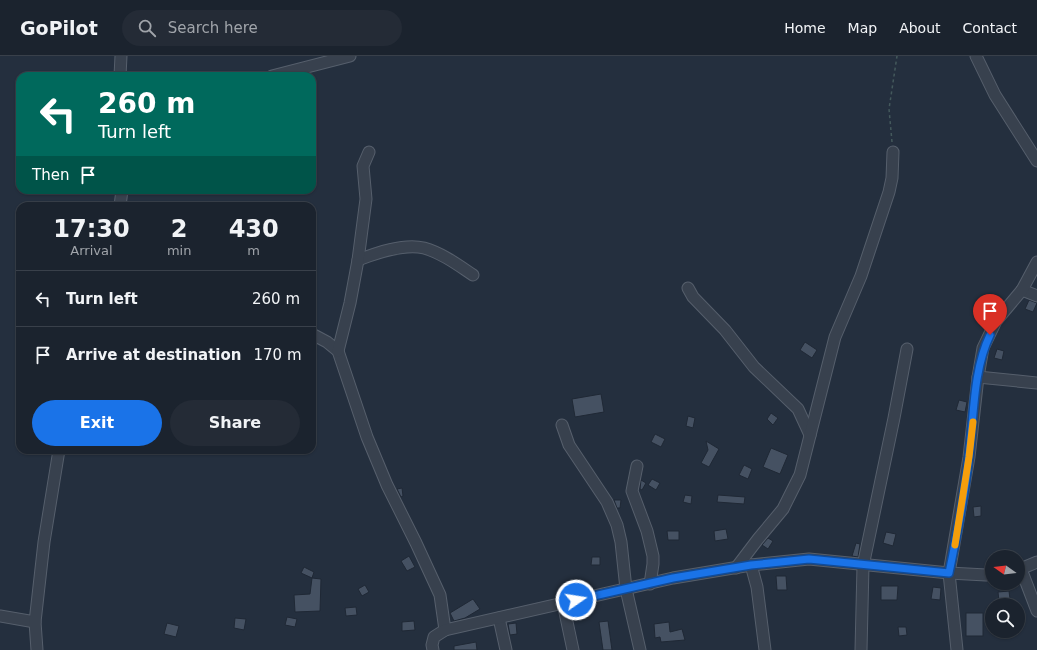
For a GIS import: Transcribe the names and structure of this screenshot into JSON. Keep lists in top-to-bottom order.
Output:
{
  "north": "left",
  "page": {
    "header": "GoPilot",
    "search": "Search here",
    "nav": [
      "Home",
      "Map",
      "About",
      "Contact"
    ],
    "turn": ["260 m", "Turn left"],
    "then": "Then",
    "eta": [
      "17:30",
      "Arrival",
      "2",
      "min",
      "430",
      "m"
    ],
    "list": [
      {
        "name": "Turn left",
        "value": "260 m"
      },
      {
        "name": "Arrive at destination",
        "value": "170 m"
      }
    ],
    "buttons": ["Exit", "Share"]
  }
}
